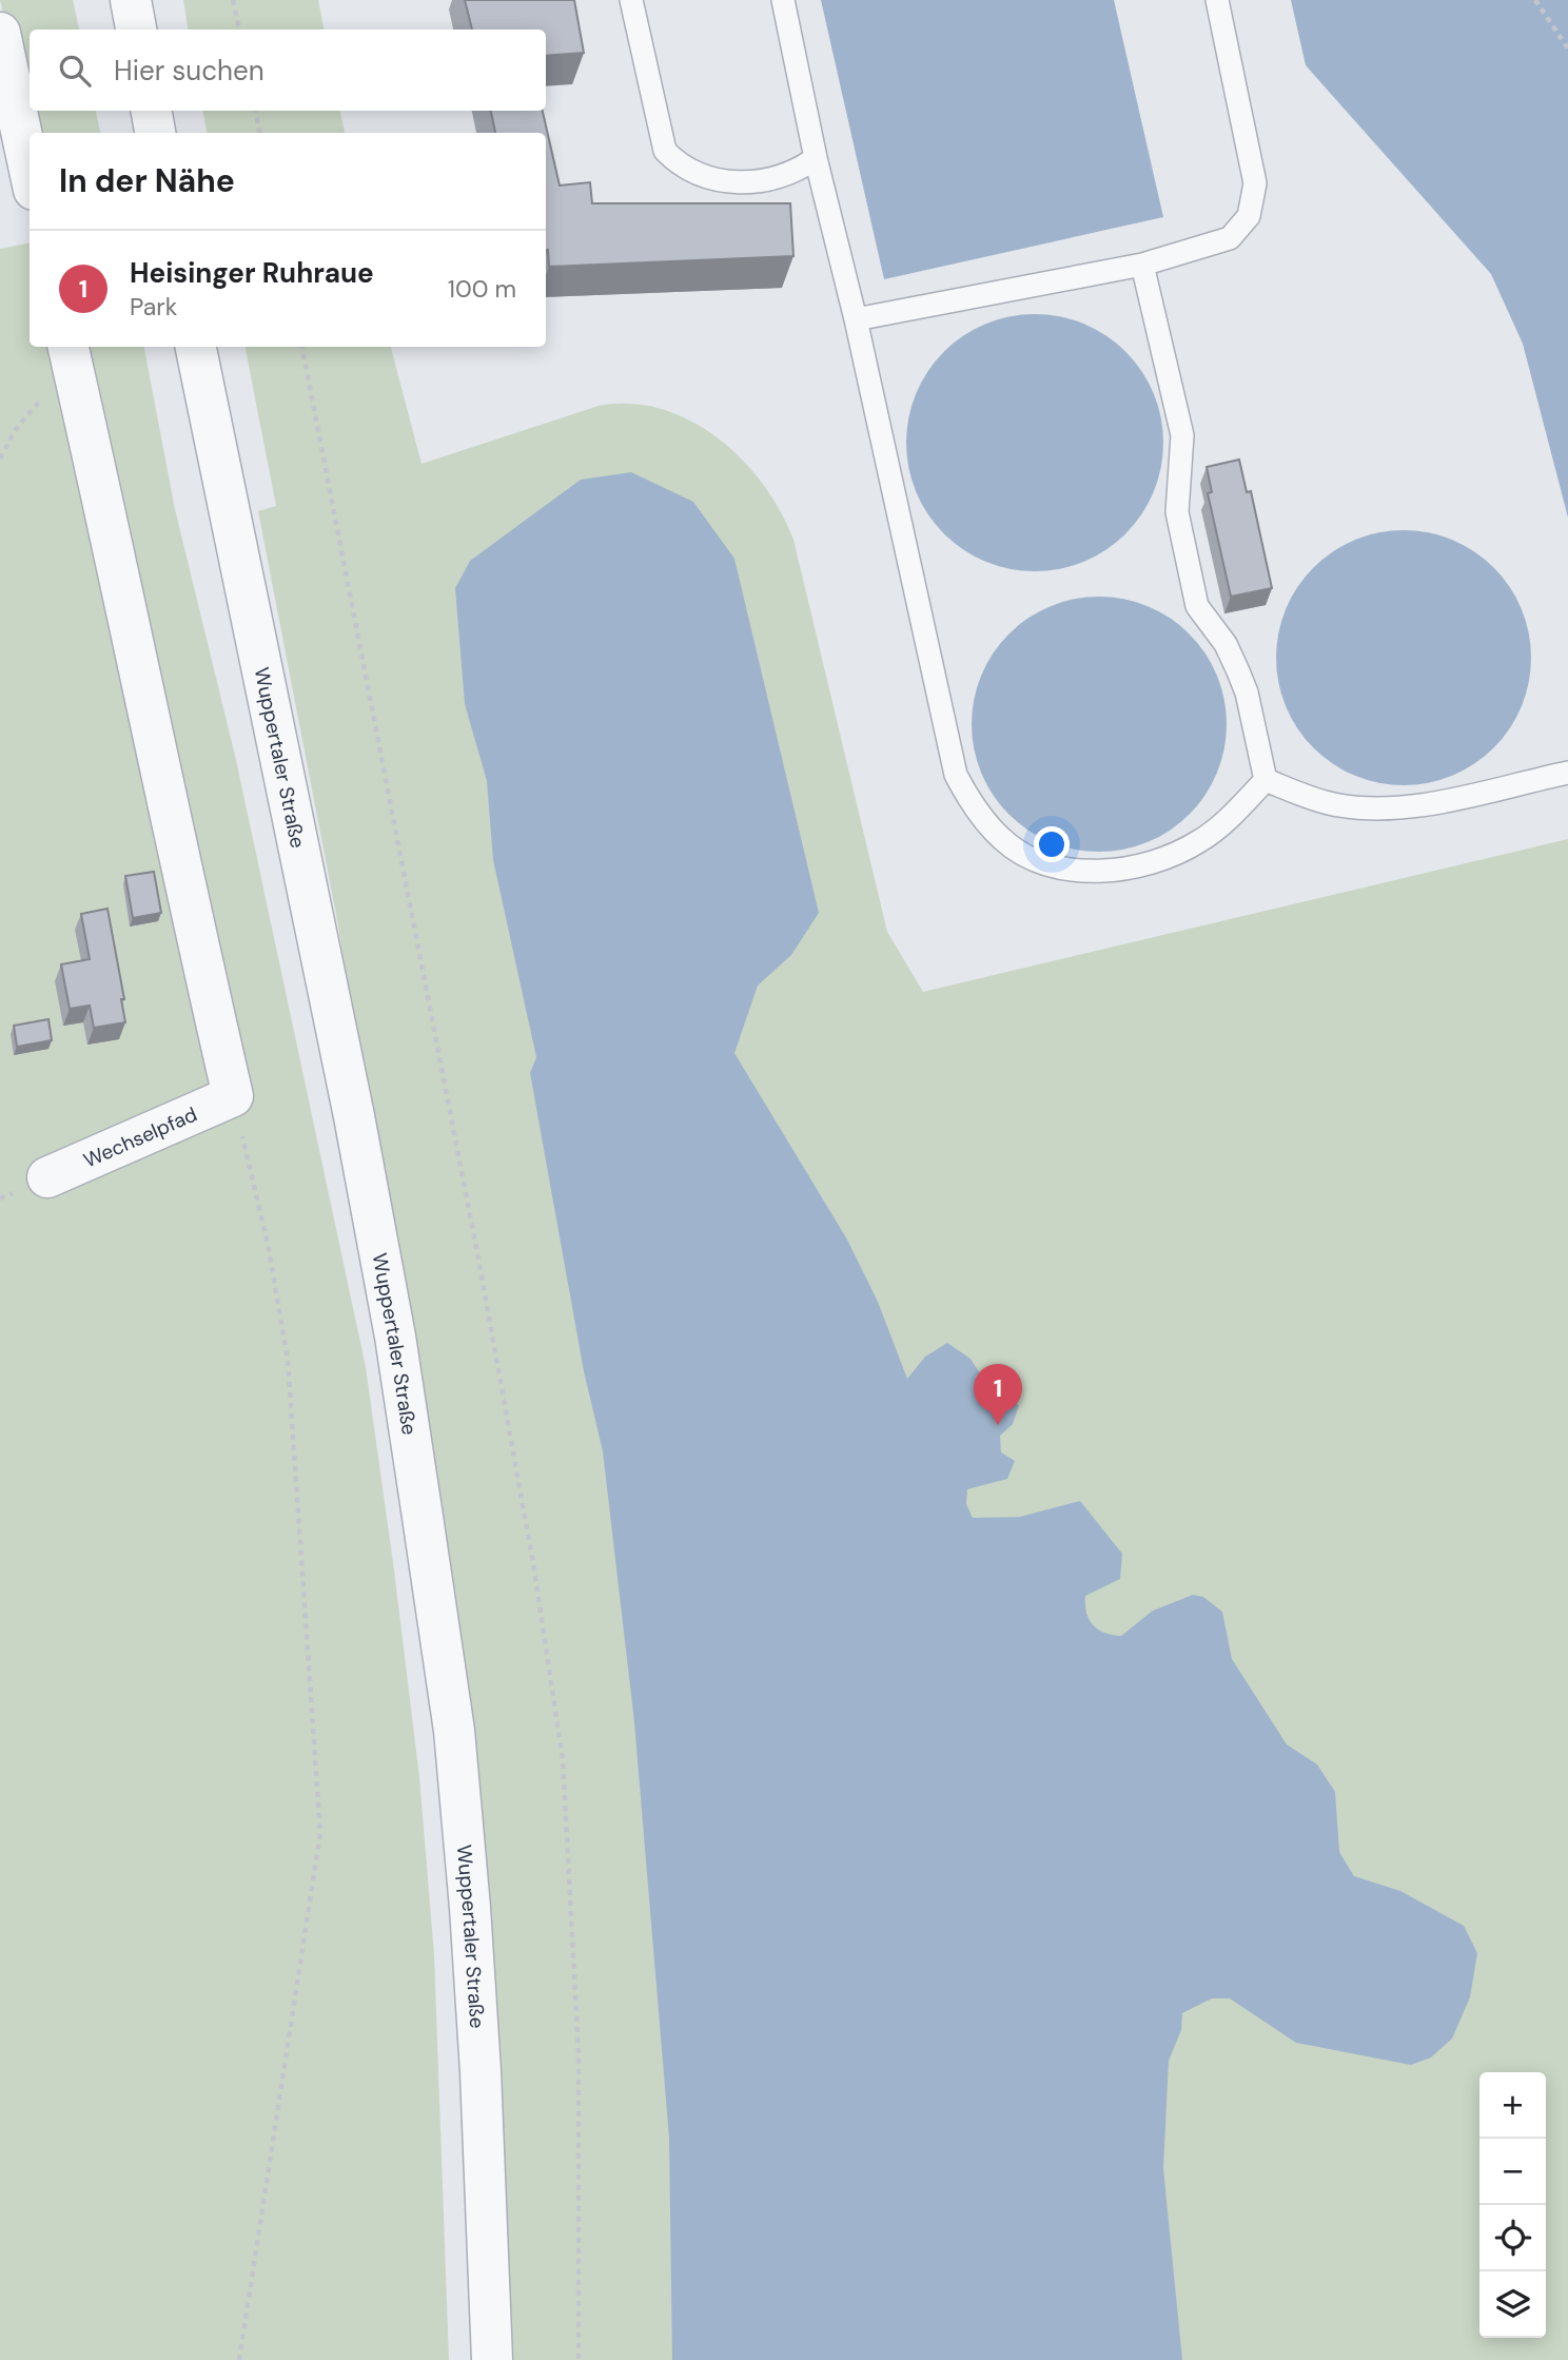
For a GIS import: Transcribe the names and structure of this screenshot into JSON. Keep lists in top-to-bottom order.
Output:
{
  "streets": {
    "street": ["Wuppertaler Straße", "Wechselpfad"]
  },
  "page": {
    "search": "Hier suchen",
    "heading": "In der Nähe",
    "list": [
      {
        "mark": "1",
        "name": "Heisinger Ruhraue",
        "note": "Park",
        "value": "100 m"
      }
    ],
    "pins": "1",
    "map_buttons": ["+", "−"]
  }
}
